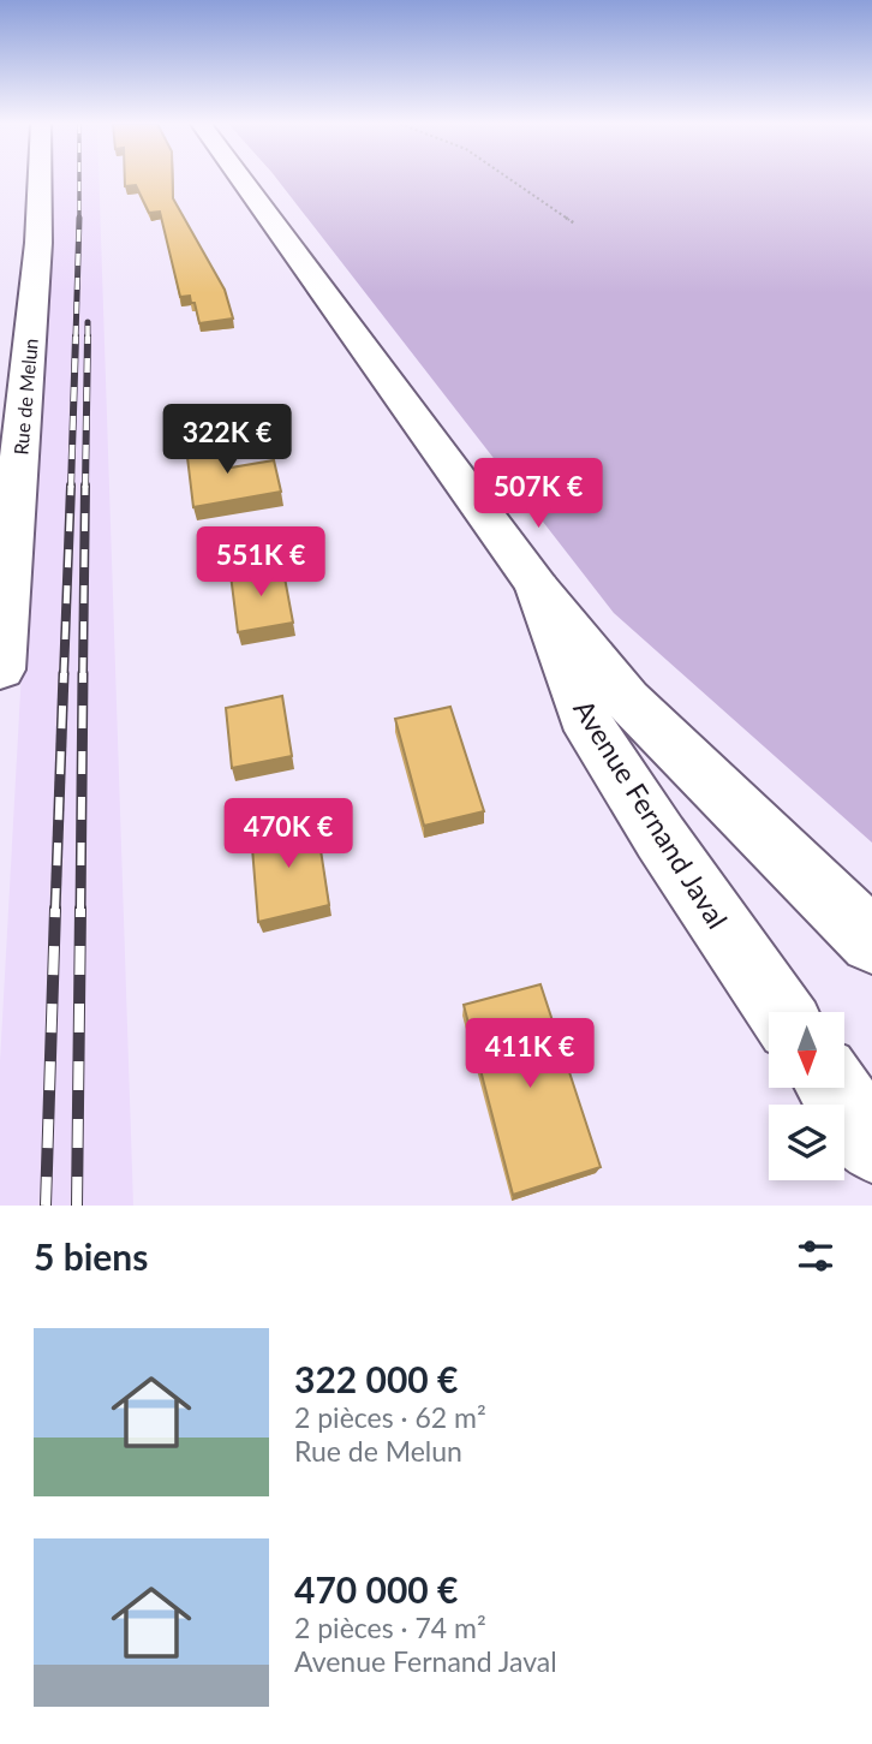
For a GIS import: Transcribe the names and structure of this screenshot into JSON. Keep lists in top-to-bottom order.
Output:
{
  "streets": {
    "street": ["Rue de Melun", "Avenue Fernand Javal"]
  },
  "north": "bottom",
  "page": {
    "price": [
      "322K €",
      "507K €",
      "551K €",
      "470K €",
      "411K €"
    ],
    "heading": "5 biens",
    "list": [
      {
        "name": "322 000 €",
        "note": "2 pièces · 62 m² · Rue de Melun"
      },
      {
        "name": "470 000 €",
        "note": "2 pièces · 74 m² · Avenue Fernand Javal"
      }
    ]
  }
}
